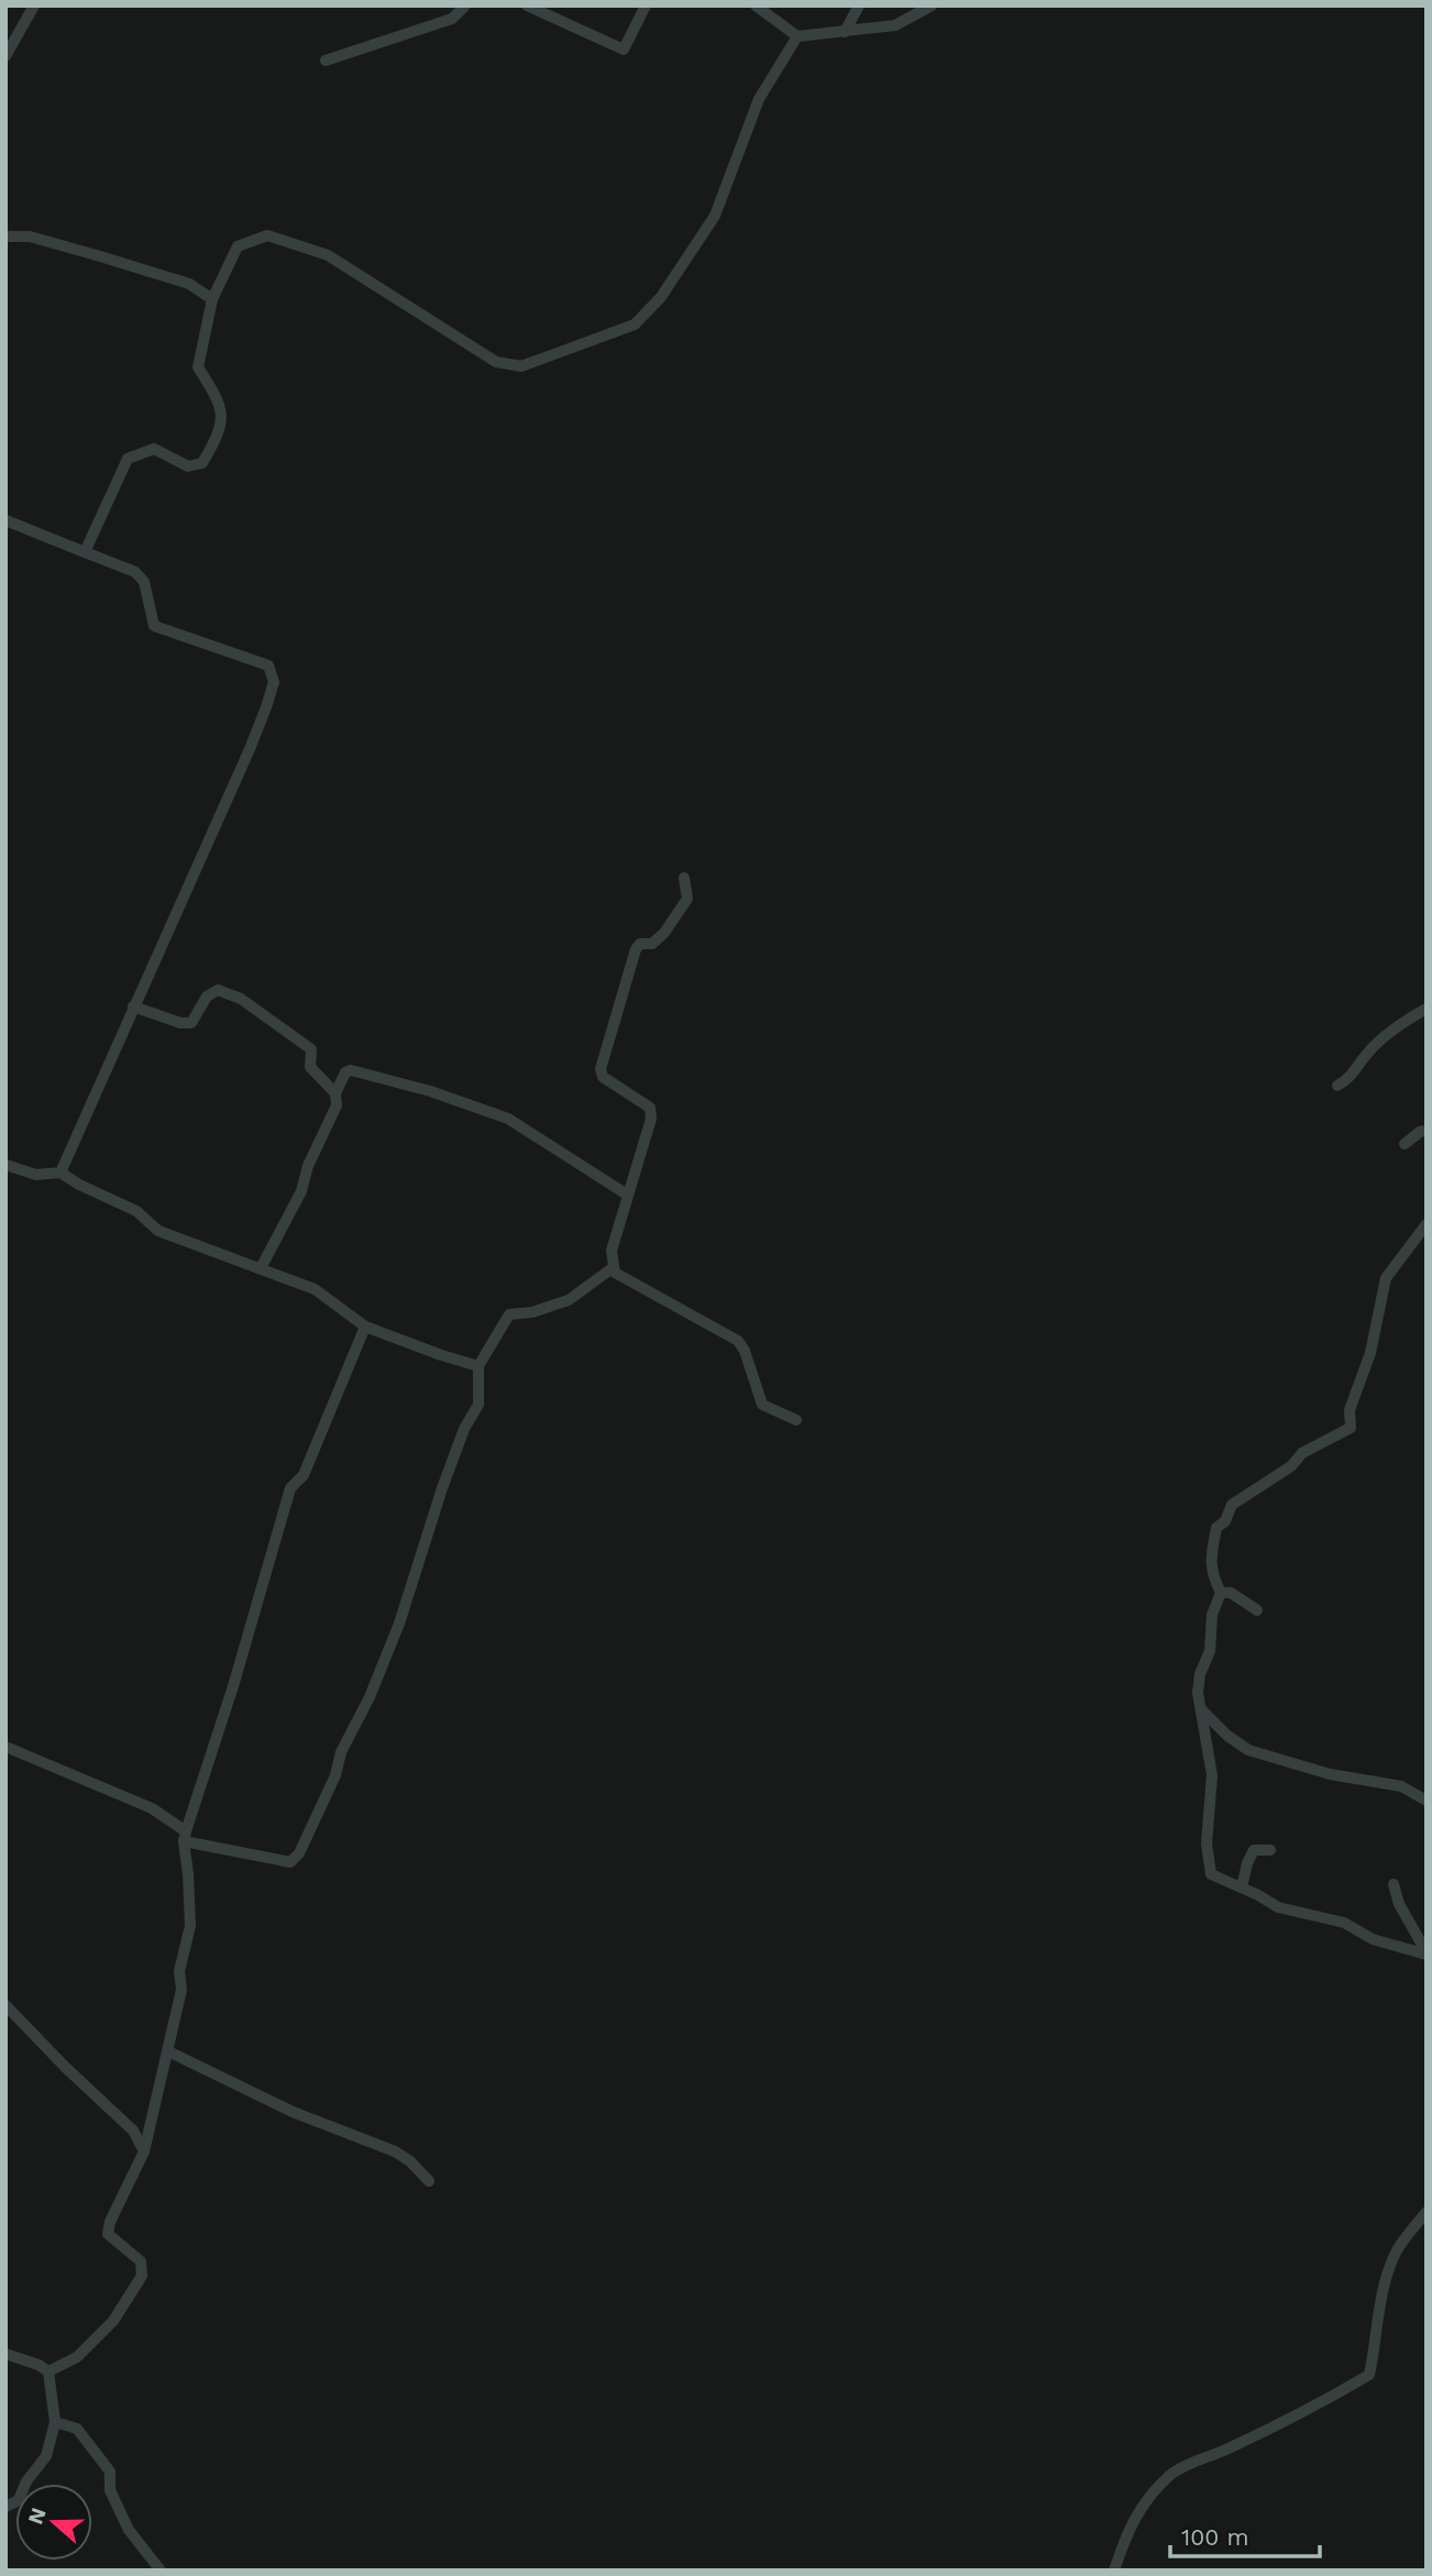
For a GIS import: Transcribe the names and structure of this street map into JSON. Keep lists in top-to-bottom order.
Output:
{
  "scale_bar": "100 m",
  "north": "left"
}
